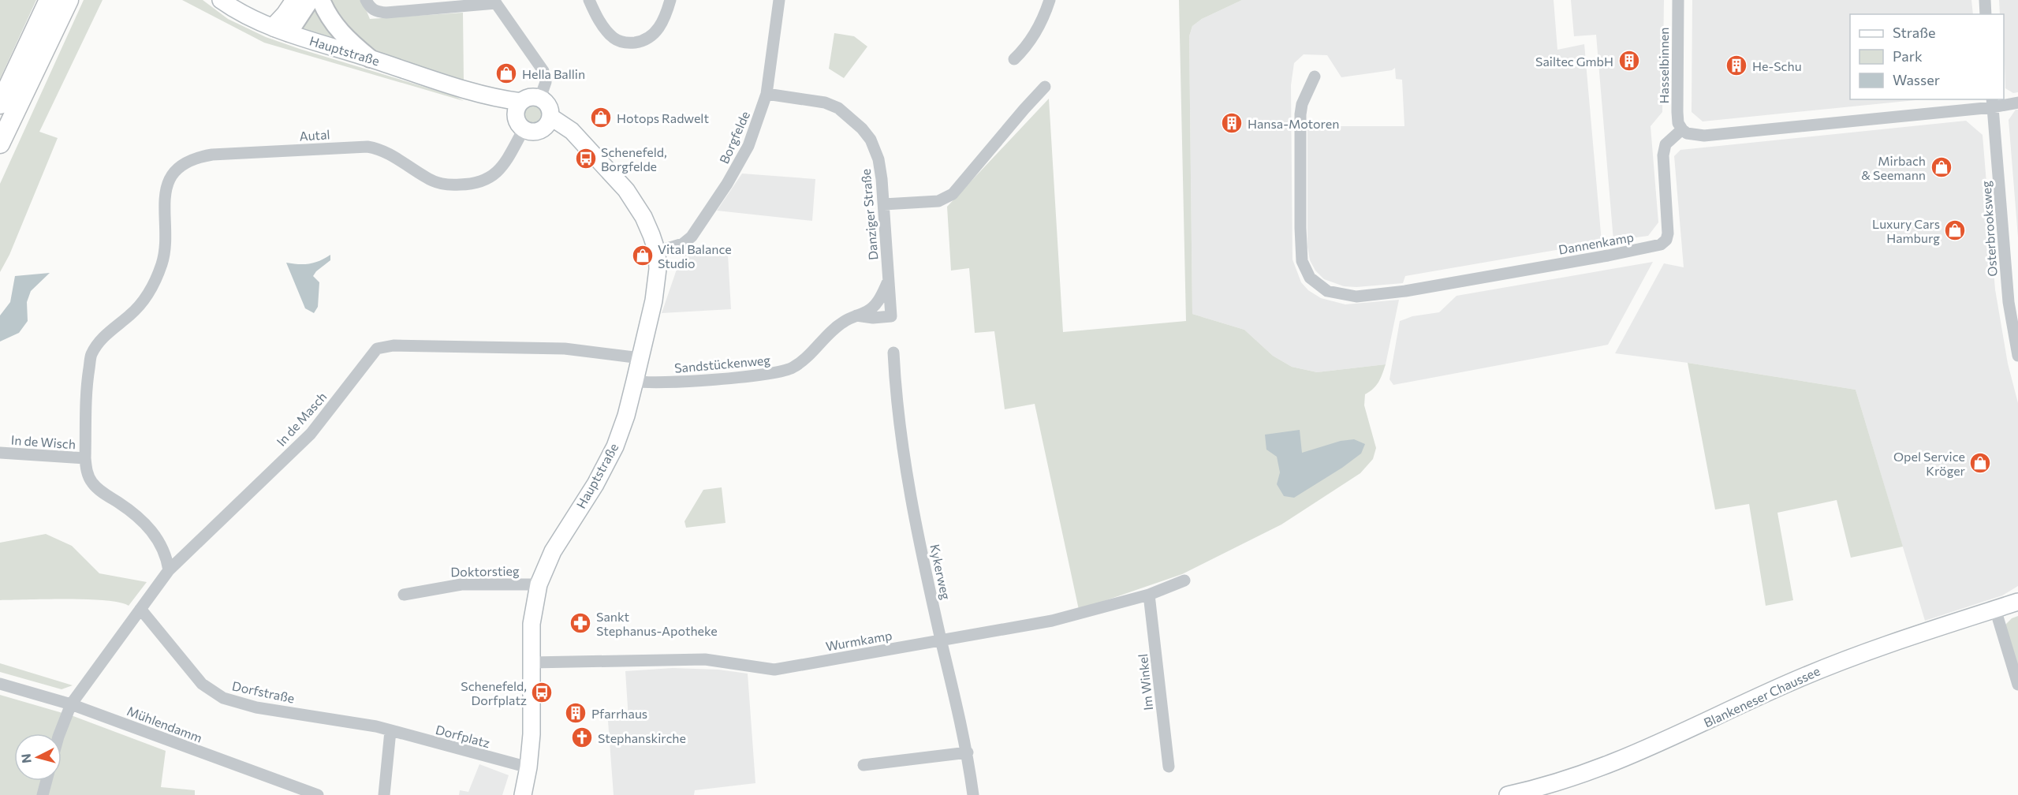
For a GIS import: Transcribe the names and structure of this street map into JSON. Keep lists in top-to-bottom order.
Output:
{
  "streets": {
    "main road": ["Hauptstraße", "Blankeneser Chaussee"],
    "street": [
      "Hasselbinnen",
      "Autal",
      "Borgfelde",
      "Danziger Straße",
      "Osterbrooksweg",
      "Dannenkamp",
      "Sandstückenweg",
      "In de Masch",
      "In de Wisch",
      "Doktorstieg",
      "Kykerweg",
      "Wurmkamp",
      "Im Winkel",
      "Dorfstraße",
      "Mühlendamm",
      "Dorfplatz"
    ]
  },
  "crossings": [
    ["Hauptstraße", "Autal"],
    ["Hauptstraße", "Borgfelde"],
    ["Hauptstraße", "Sandstückenweg"],
    ["Hauptstraße", "In de Masch"],
    ["Hauptstraße", "Doktorstieg"],
    ["Hauptstraße", "Wurmkamp"],
    ["Hauptstraße", "Dorfplatz"],
    ["Hasselbinnen", "Dannenkamp"],
    ["Autal", "In de Masch"],
    ["Autal", "In de Wisch"],
    ["Borgfelde", "Danziger Straße"],
    ["Danziger Straße", "Sandstückenweg"],
    ["In de Masch", "Dorfstraße"],
    ["In de Masch", "Mühlendamm"],
    ["Kykerweg", "Wurmkamp"],
    ["Wurmkamp", "Im Winkel"],
    ["Dorfstraße", "Dorfplatz"]
  ],
  "places": {
    "building": [
      "Sailtec GmbH",
      "He-Schu",
      "Hansa-Motoren",
      "Pfarrhaus"
    ],
    "shop": [
      "Hella Ballin",
      "Hotops Radwelt",
      "Mirbach & Seemann",
      "Luxury Cars Hamburg",
      "Vital Balance Studio",
      "Opel Service Kröger"
    ],
    "bus stop": ["Schenefeld, Borgfelde", "Schenefeld, Dorfplatz"],
    "pharmacy": ["Sankt Stephanus-Apotheke"],
    "church": ["Stephanskirche"]
  },
  "legend": ["Straße", "Park", "Wasser"],
  "north": "left"
}
